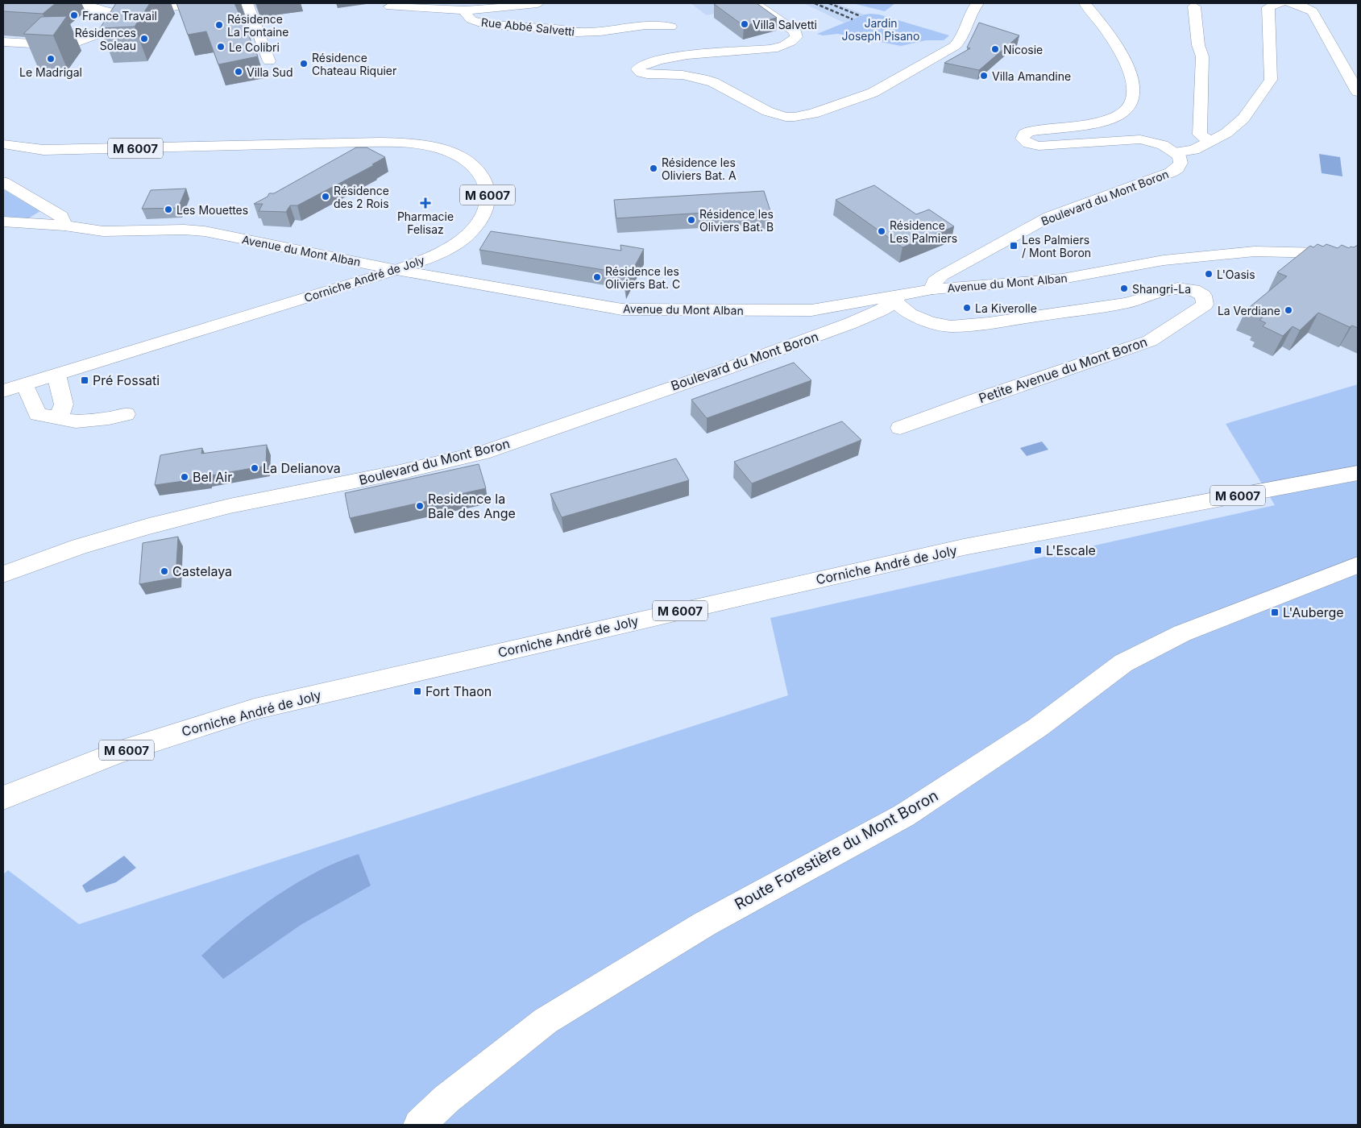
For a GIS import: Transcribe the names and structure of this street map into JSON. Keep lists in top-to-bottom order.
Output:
{
  "streets": {
    "street": [
      "Rue Abbé Salvetti",
      "M 6007",
      "Boulevard du Mont Boron",
      "Avenue du Mont Alban",
      "Corniche André de Joly",
      "Petite Avenue du Mont Boron",
      "Route Forestière du Mont Boron"
    ]
  },
  "crossings": [
    ["Boulevard du Mont Boron", "Avenue du Mont Alban"],
    ["Boulevard du Mont Boron", "Petite Avenue du Mont Boron"],
    ["Avenue du Mont Alban", "Corniche André de Joly"],
    ["Avenue du Mont Alban", "Petite Avenue du Mont Boron"]
  ],
  "parks": ["Jardin Joseph Pisano"],
  "places": {
    "other": [
      "France Travail",
      "Villa Salvetti",
      "Résidence La Fontaine",
      "Résidences Soleau",
      "Le Colibri",
      "Nicosie",
      "Le Madrigal",
      "Résidence Chateau Riquier",
      "Villa Sud",
      "Villa Amandine",
      "Résidence les Oliviers Bat. A",
      "Résidence des 2 Rois",
      "Les Mouettes",
      "Résidence les Oliviers Bat. B",
      "Résidence Les Palmiers",
      "L'Oasis",
      "Résidence les Oliviers Bat. C",
      "Shangri-La",
      "La Kiverolle",
      "La Verdiane",
      "La Delianova",
      "Bel Air",
      "Residence la Bale des Ange",
      "Castelaya"
    ],
    "health": ["Pharmacie Felisaz"],
    "transit": [
      "Les Palmiers / Mont Boron",
      "Pré Fossati",
      "L'Escale",
      "L'Auberge",
      "Fort Thaon"
    ]
  }
}
